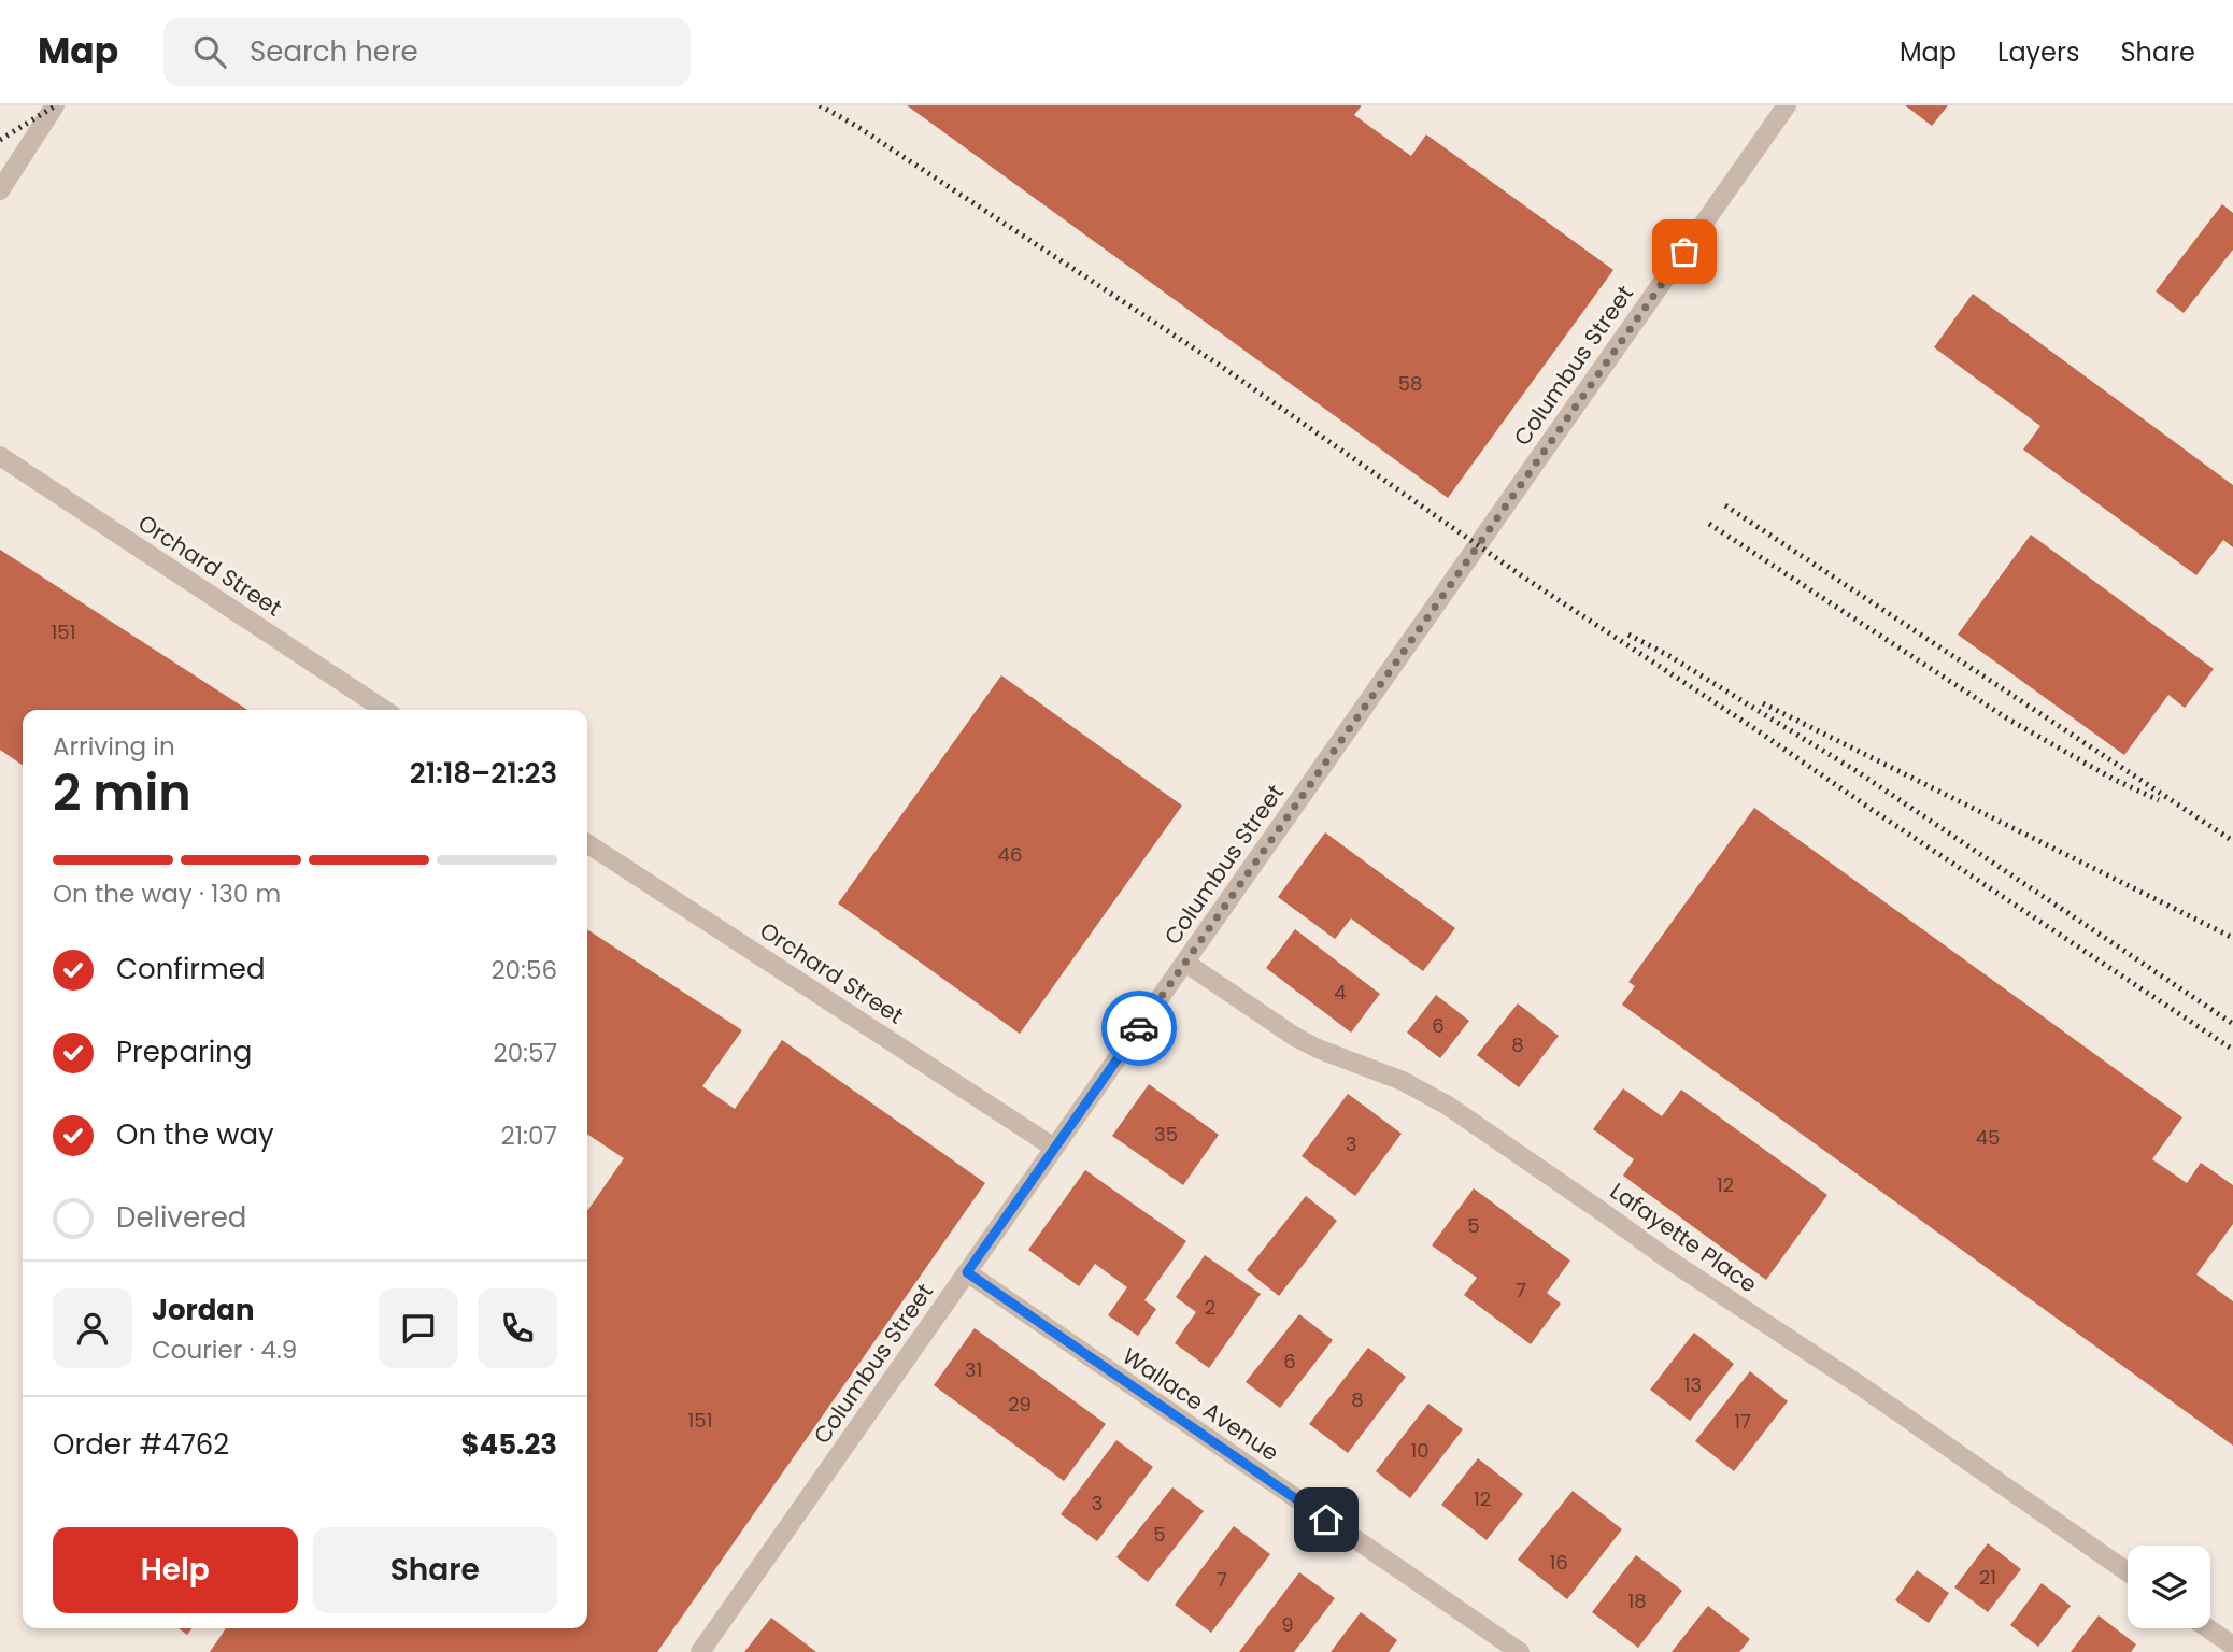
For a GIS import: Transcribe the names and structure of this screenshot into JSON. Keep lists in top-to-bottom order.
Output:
{
  "streets": {
    "street": [
      "Columbus Street",
      "Orchard Street",
      "Lafayette Place",
      "Wallace Avenue"
    ]
  },
  "crossings": [
    ["Columbus Street", "Orchard Street"],
    ["Columbus Street", "Lafayette Place"],
    ["Columbus Street", "Wallace Avenue"]
  ],
  "house_numbers": [
    "58",
    "151",
    "46",
    "4",
    "6",
    "8",
    "35",
    "45",
    "3",
    "12",
    "5",
    "7",
    "2",
    "6",
    "31",
    "13",
    "8",
    "29",
    "151",
    "17",
    "10",
    "12",
    "3",
    "5",
    "16",
    "21",
    "7",
    "18",
    "9"
  ],
  "page": {
    "header": "Map",
    "search": "Search here",
    "nav": ["Map", "Layers", "Share"],
    "heading": ["2 min", "Arriving in", "21:18–21:23"],
    "panel": [
      "Jordan",
      "Courier · 4.9",
      "Order #4762",
      "$45.23"
    ],
    "bar": "On the way · 130 m",
    "list": [
      ["Confirmed", "20:56"],
      ["Preparing", "20:57"],
      ["On the way", "21:07"],
      "Delivered"
    ],
    "buttons": ["Help", "Share"]
  }
}
